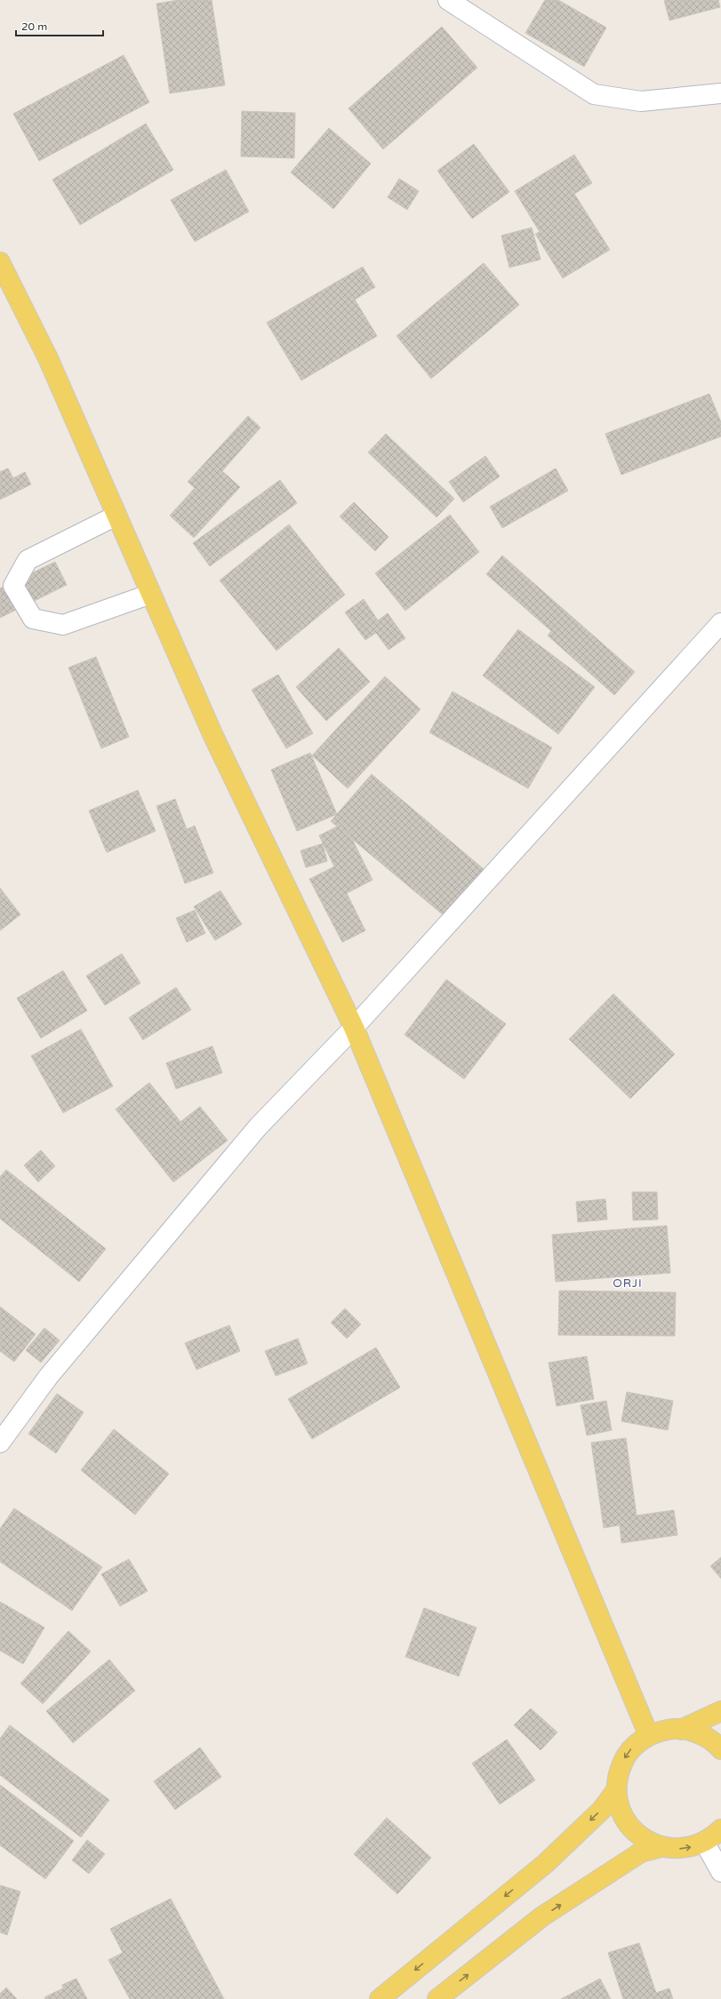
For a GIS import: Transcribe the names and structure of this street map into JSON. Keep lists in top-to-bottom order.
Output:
{
  "districts": ["ORJI"],
  "scale_bar": "20 m"
}
